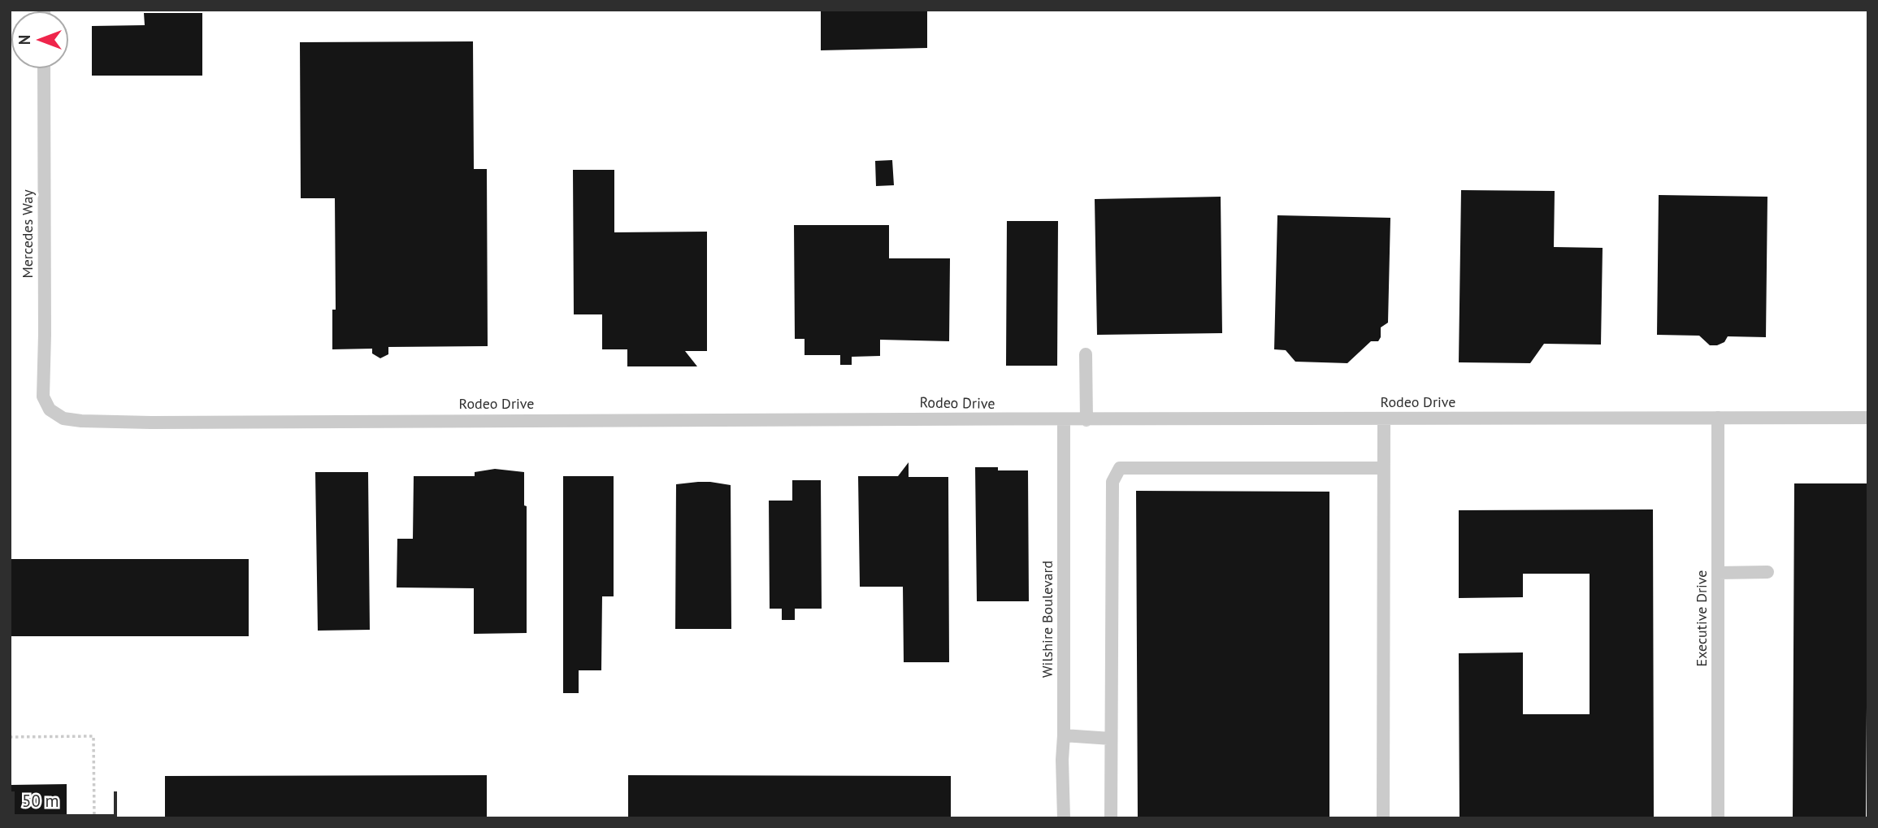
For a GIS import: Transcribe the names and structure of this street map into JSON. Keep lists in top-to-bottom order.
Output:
{
  "streets": {
    "street": [
      "Mercedes Way",
      "Rodeo Drive",
      "Executive Drive",
      "Wilshire Boulevard"
    ]
  },
  "crossings": [
    ["Mercedes Way", "Rodeo Drive"],
    ["Rodeo Drive", "Executive Drive"],
    ["Rodeo Drive", "Wilshire Boulevard"]
  ],
  "scale_bar": "50 m",
  "north": "left"
}
